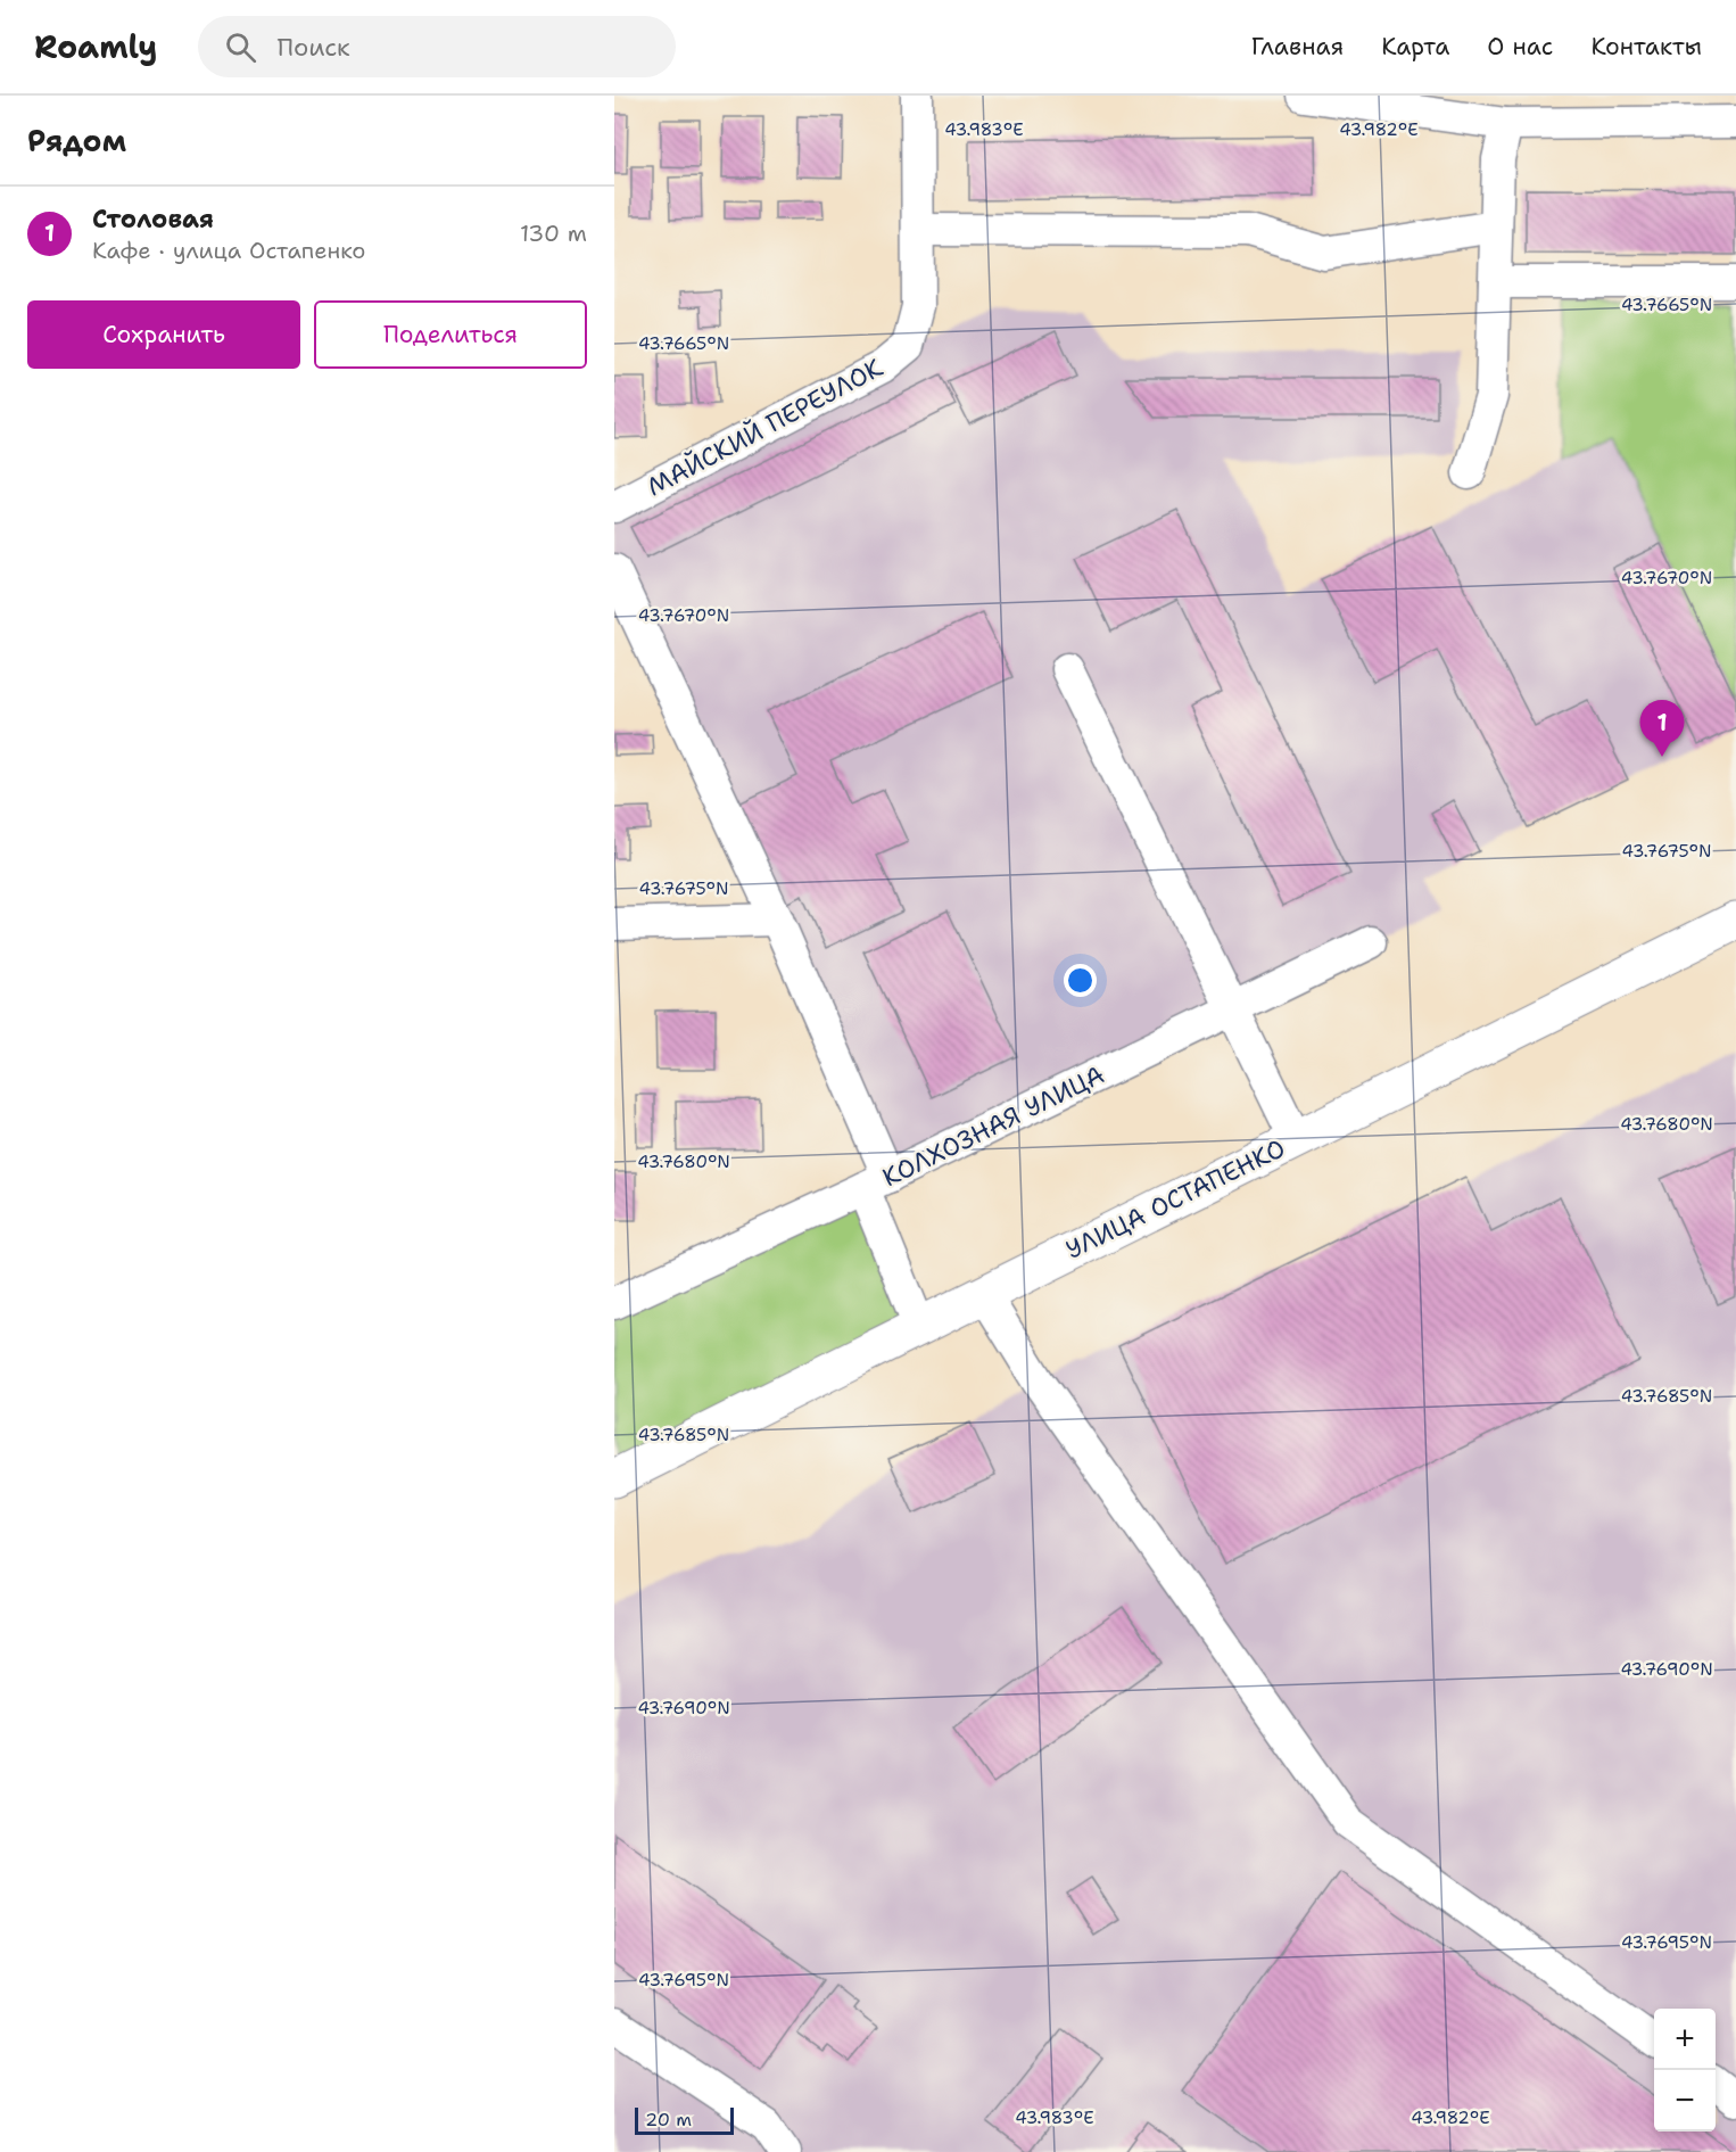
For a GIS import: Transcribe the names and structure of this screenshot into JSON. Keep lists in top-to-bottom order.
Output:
{
  "streets": {
    "main road": ["УЛИЦА ОСТАПЕНКО"],
    "street": ["МАЙСКИЙ ПЕРЕУЛОК", "КОЛХОЗНАЯ УЛИЦА"]
  },
  "scale_bar": "20 m",
  "page": {
    "header": "Roamly",
    "search": "Поиск",
    "nav": [
      "Главная",
      "Карта",
      "О нас",
      "Контакты"
    ],
    "heading": "Рядом",
    "list": [
      {
        "mark": "1",
        "name": "Столовая",
        "note": "Кафе · улица Остапенко",
        "value": "130 m"
      }
    ],
    "buttons": ["Сохранить", "Поделиться"],
    "pins": "1",
    "map_buttons": ["+", "−"],
    "scale": "20 m"
  },
  "coordinates": [
    "43.983°E",
    "43.982°E",
    "43.7665°N",
    "43.7670°N",
    "43.7675°N",
    "43.7680°N",
    "43.7685°N",
    "43.7690°N",
    "43.7695°N"
  ]
}
